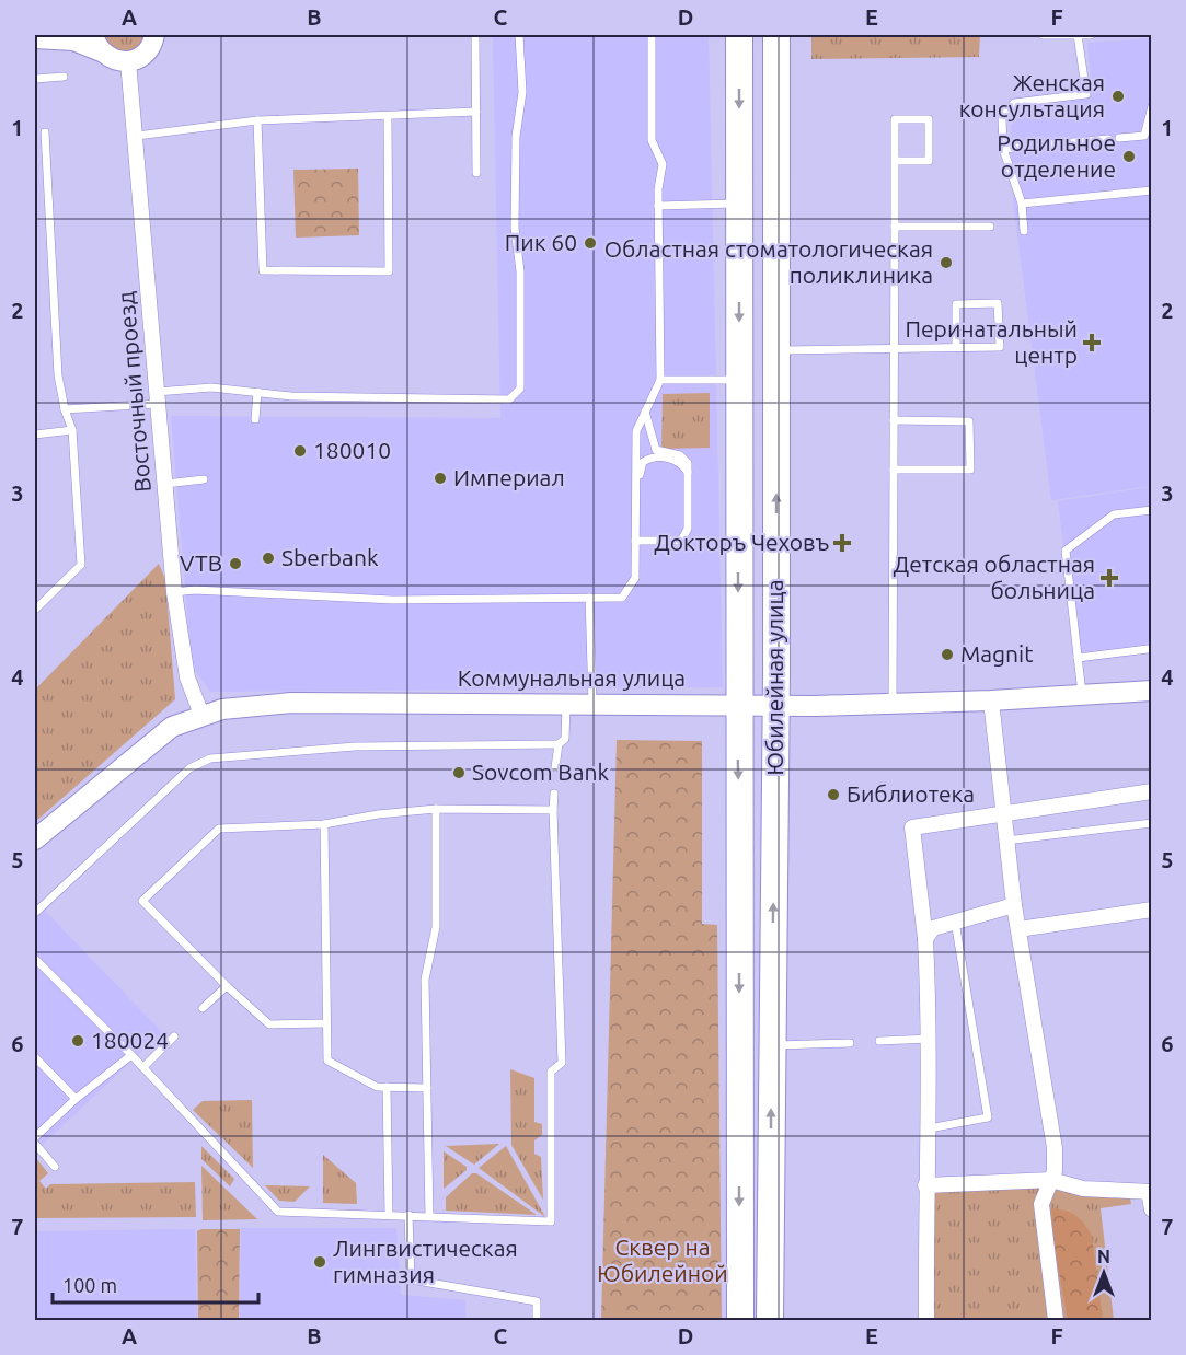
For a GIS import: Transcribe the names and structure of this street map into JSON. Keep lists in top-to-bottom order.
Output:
{
  "streets": {
    "highway": ["Юбилейная улица"],
    "main road": ["Коммунальная улица"],
    "street": ["Восточный проезд"]
  },
  "crossings": [
    ["Восточный проезд", "Коммунальная улица"],
    ["Юбилейная улица", "Коммунальная улица"]
  ],
  "parks": ["Сквер на Юбилейной"],
  "places": {
    "other": [
      "Женская консультация",
      "Родильное отделение",
      "Пик 60",
      "Областная стоматологическая поликлиника",
      "180010",
      "Империал",
      "Sberbank",
      "VTB",
      "Magnit",
      "Sovcom Bank",
      "Библиотека",
      "180024",
      "Лингвистическая гимназия"
    ],
    "health": ["Перинатальный центр", "Докторъ Чеховъ", "Детская областная больница"]
  },
  "scale_bar": "100 m",
  "north": "top",
  "grid": {
    "columns": [
      "A",
      "B",
      "C",
      "D",
      "E",
      "F"
    ],
    "rows": [
      "1",
      "2",
      "3",
      "4",
      "5",
      "6",
      "7"
    ]
  }
}
